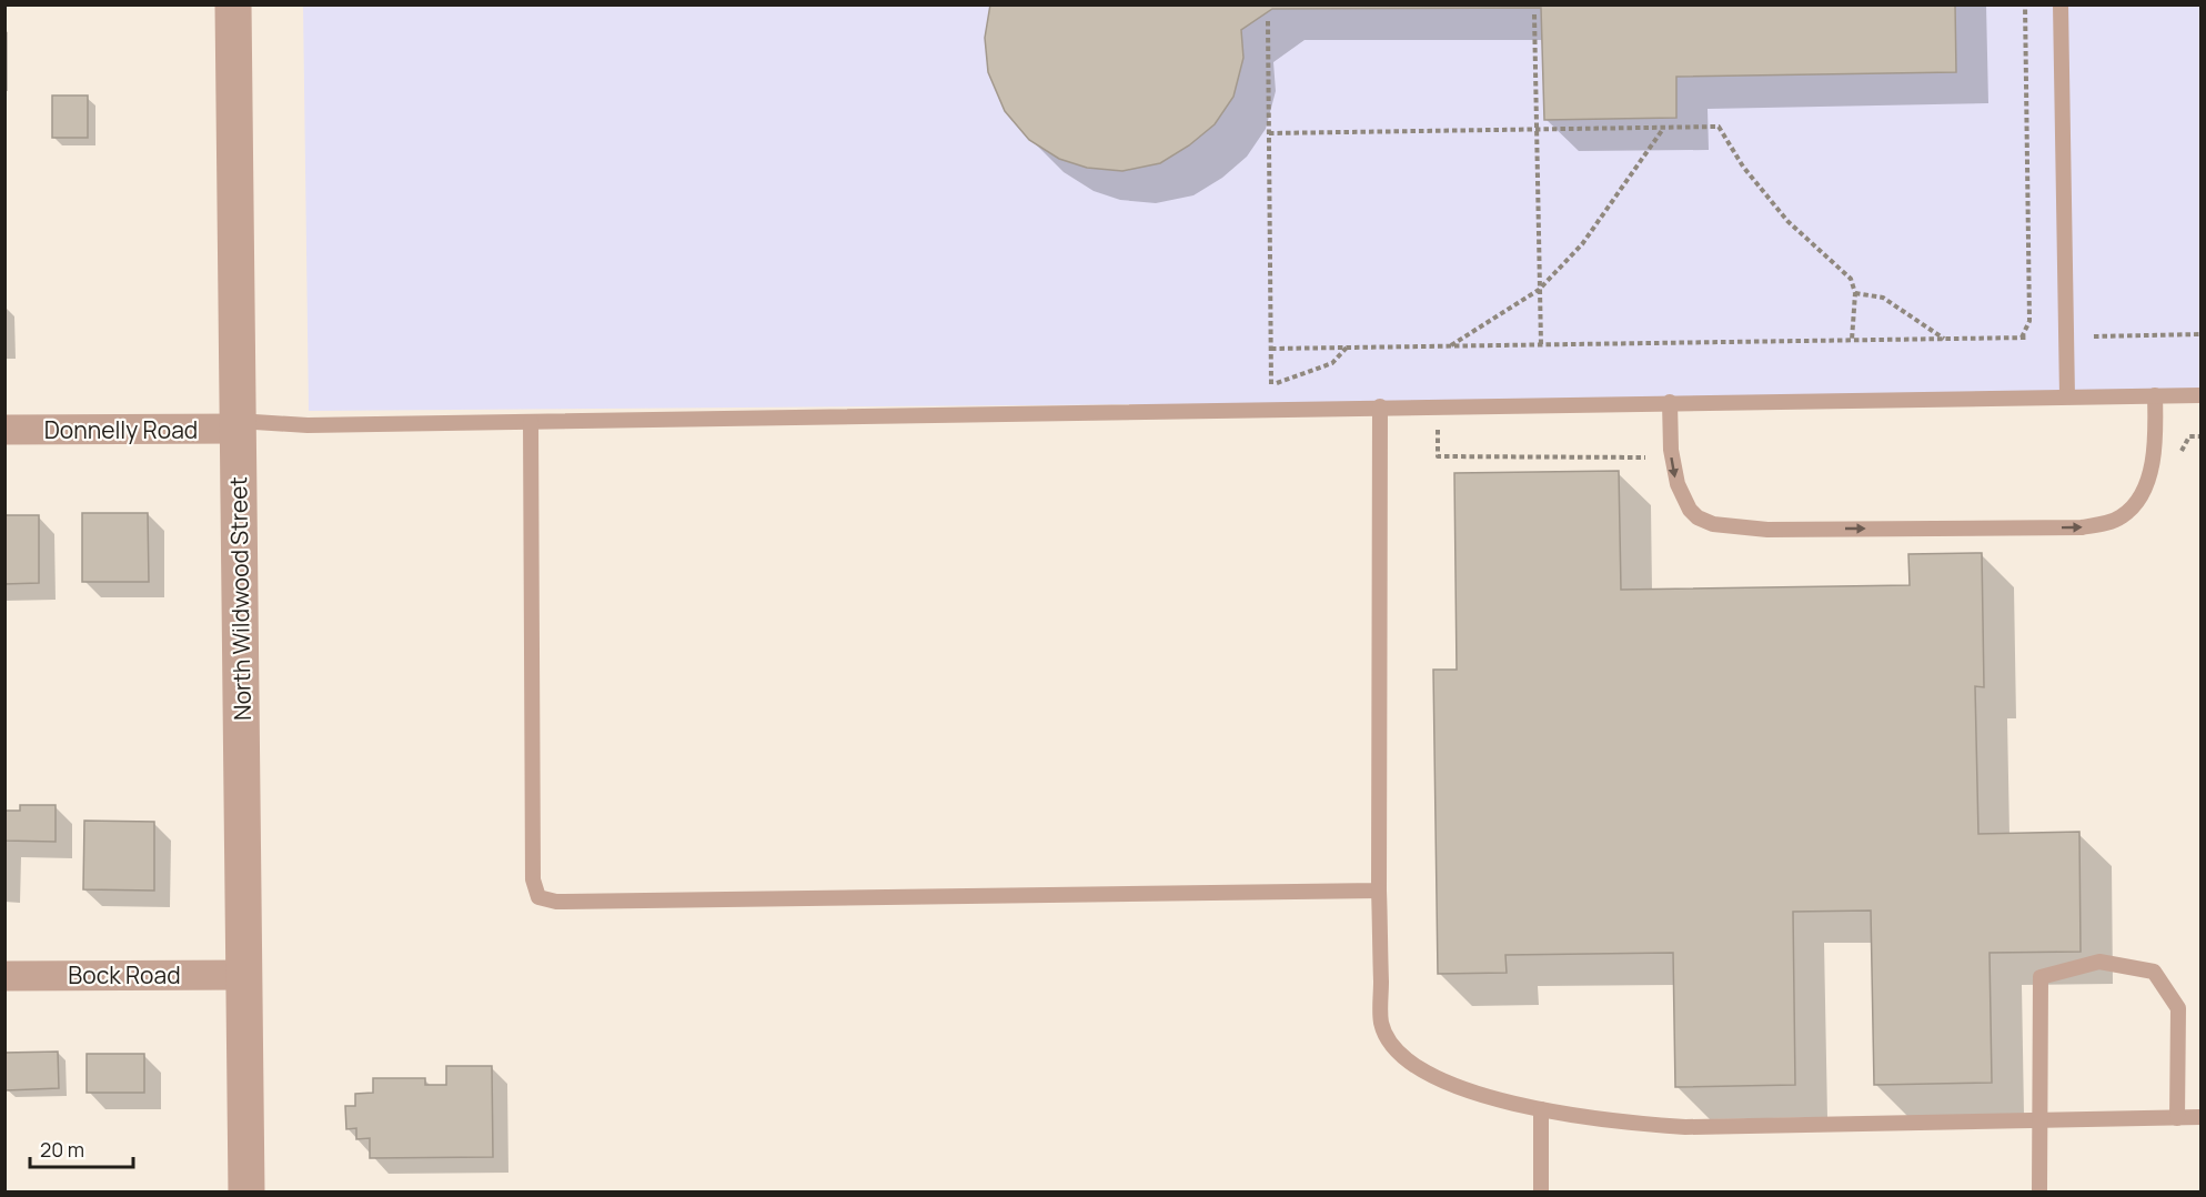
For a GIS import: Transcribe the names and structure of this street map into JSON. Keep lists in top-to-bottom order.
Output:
{
  "streets": {
    "street": ["Donnelly Road", "North Wildwood Street", "Bock Road"]
  },
  "crossings": [
    ["Donnelly Road", "North Wildwood Street"],
    ["North Wildwood Street", "Bock Road"]
  ],
  "scale_bar": "20 m"
}
